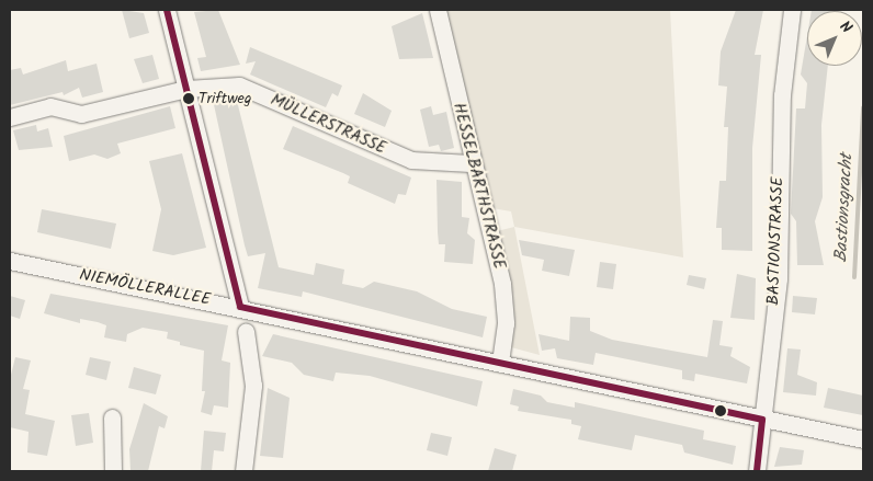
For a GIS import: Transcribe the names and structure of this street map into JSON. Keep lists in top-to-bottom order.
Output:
{
  "streets": {
    "street": [
      "MÜLLERSTRASSE",
      "HESSELBARTHSTRASSE",
      "BASTIONSTRASSE",
      "NIEMÖLLERALLEE"
    ]
  },
  "crossings": [
    ["MÜLLERSTRASSE", "HESSELBARTHSTRASSE"],
    ["HESSELBARTHSTRASSE", "NIEMÖLLERALLEE"],
    ["BASTIONSTRASSE", "NIEMÖLLERALLEE"]
  ],
  "water": ["Bastionsgracht"],
  "places": ["Triftweg"],
  "north": "top right"
}
